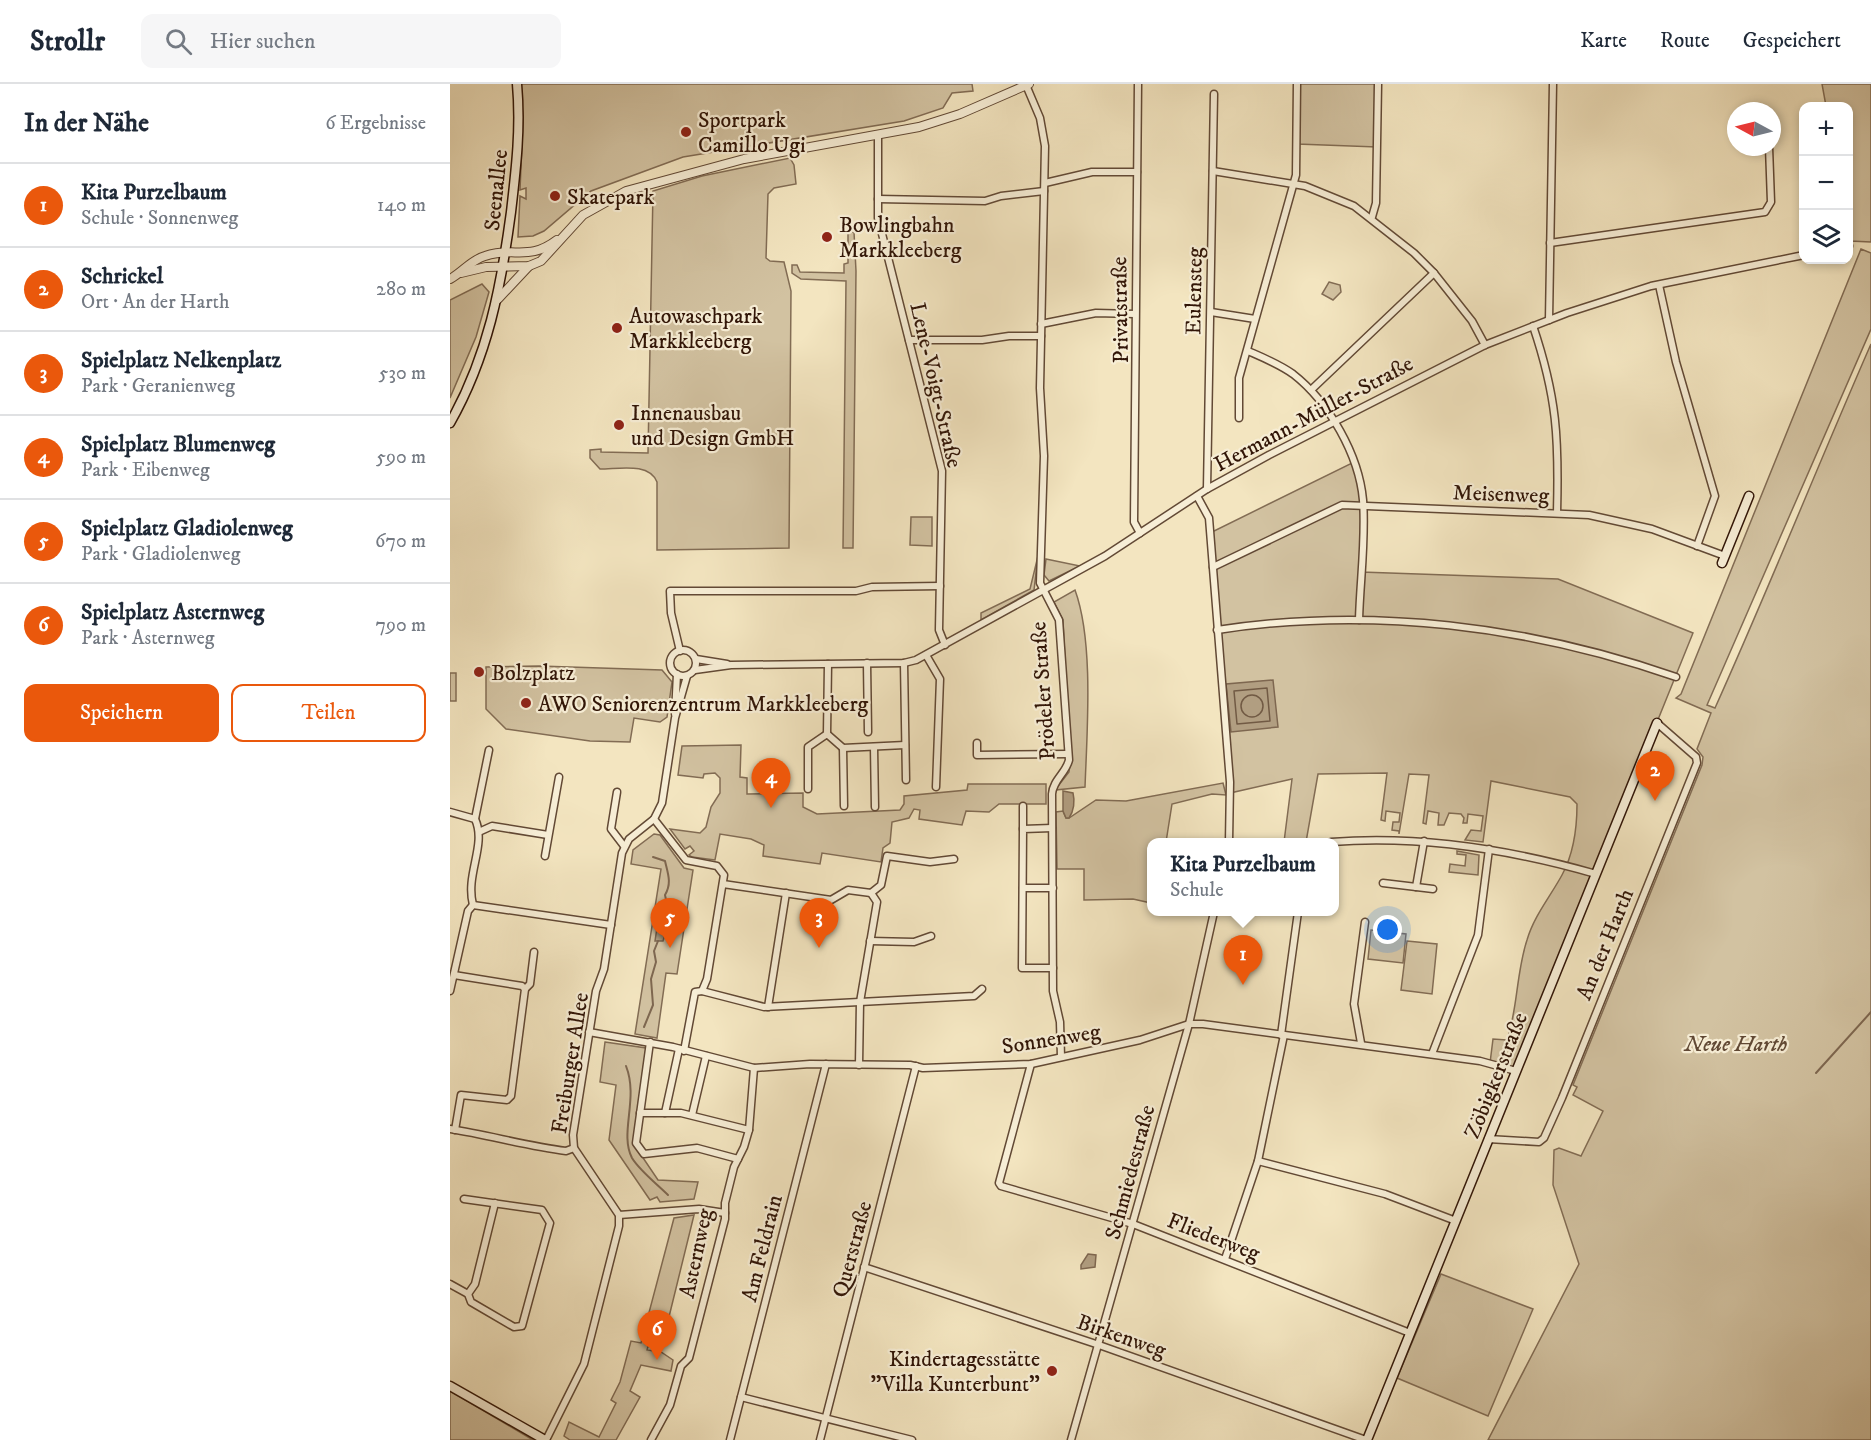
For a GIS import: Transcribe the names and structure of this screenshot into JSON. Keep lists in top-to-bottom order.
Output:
{
  "streets": {
    "main road": ["Seenallee", "Zöbigkerstraße"],
    "street": [
      "Eulensteg",
      "Privatstraße",
      "Lene-Voigt-Straße",
      "Hermann-Müller-Straße",
      "Meisenweg",
      "Prödeler Straße",
      "An der Harth",
      "Sonnenweg",
      "Freiburger Allee",
      "Schmiedestraße",
      "Fliederweg",
      "Am Feldrain",
      "Querstraße",
      "Asternweg",
      "Birkenweg"
    ]
  },
  "crossings": [
    ["Eulensteg", "Hermann-Müller-Straße"],
    ["Privatstraße", "Hermann-Müller-Straße"],
    ["Lene-Voigt-Straße", "Hermann-Müller-Straße"],
    ["Hermann-Müller-Straße", "Prödeler Straße"],
    ["Prödeler Straße", "Sonnenweg"],
    ["An der Harth", "Zöbigkerstraße"],
    ["Sonnenweg", "Freiburger Allee"],
    ["Sonnenweg", "Zöbigkerstraße"],
    ["Sonnenweg", "Schmiedestraße"],
    ["Sonnenweg", "Fliederweg"],
    ["Sonnenweg", "Am Feldrain"],
    ["Sonnenweg", "Querstraße"],
    ["Sonnenweg", "Asternweg"],
    ["Zöbigkerstraße", "Fliederweg"],
    ["Zöbigkerstraße", "Birkenweg"],
    ["Schmiedestraße", "Fliederweg"],
    ["Schmiedestraße", "Birkenweg"],
    ["Querstraße", "Birkenweg"]
  ],
  "parks": ["Neue Harth"],
  "places": [
    "Sportpark Camillo Ugi",
    "Skatepark",
    "Bowlingbahn Markkleeberg",
    "Autowaschpark Markkleeberg",
    "Innenausbau und Design GmbH",
    "Bolzplatz",
    "AWO Seniorenzentrum Markkleeberg",
    "Kindertagesstätte \"Villa Kunterbunt\""
  ],
  "north": "left",
  "page": {
    "header": "Strollr",
    "search": "Hier suchen",
    "nav": ["Karte", "Route", "Gespeichert"],
    "heading": ["In der Nähe", "6 Ergebnisse"],
    "map_buttons": ["+", "−"],
    "list": [
      {
        "mark": "1",
        "name": "Kita Purzelbaum",
        "note": "Schule · Sonnenweg",
        "value": "140 m"
      },
      {
        "mark": "2",
        "name": "Schrickel",
        "note": "Ort · An der Harth",
        "value": "280 m"
      },
      {
        "mark": "3",
        "name": "Spielplatz Nelkenplatz",
        "note": "Park · Geranienweg",
        "value": "530 m"
      },
      {
        "mark": "4",
        "name": "Spielplatz Blumenweg",
        "note": "Park · Eibenweg",
        "value": "590 m"
      },
      {
        "mark": "5",
        "name": "Spielplatz Gladiolenweg",
        "note": "Park · Gladiolenweg",
        "value": "670 m"
      },
      {
        "mark": "6",
        "name": "Spielplatz Asternweg",
        "note": "Park · Asternweg",
        "value": "790 m"
      }
    ],
    "buttons": ["Speichern", "Teilen"],
    "pins": [
      "2",
      "4",
      "3",
      "5",
      "1",
      "6"
    ],
    "popup": ["Kita Purzelbaum", "Schule"]
  }
}
